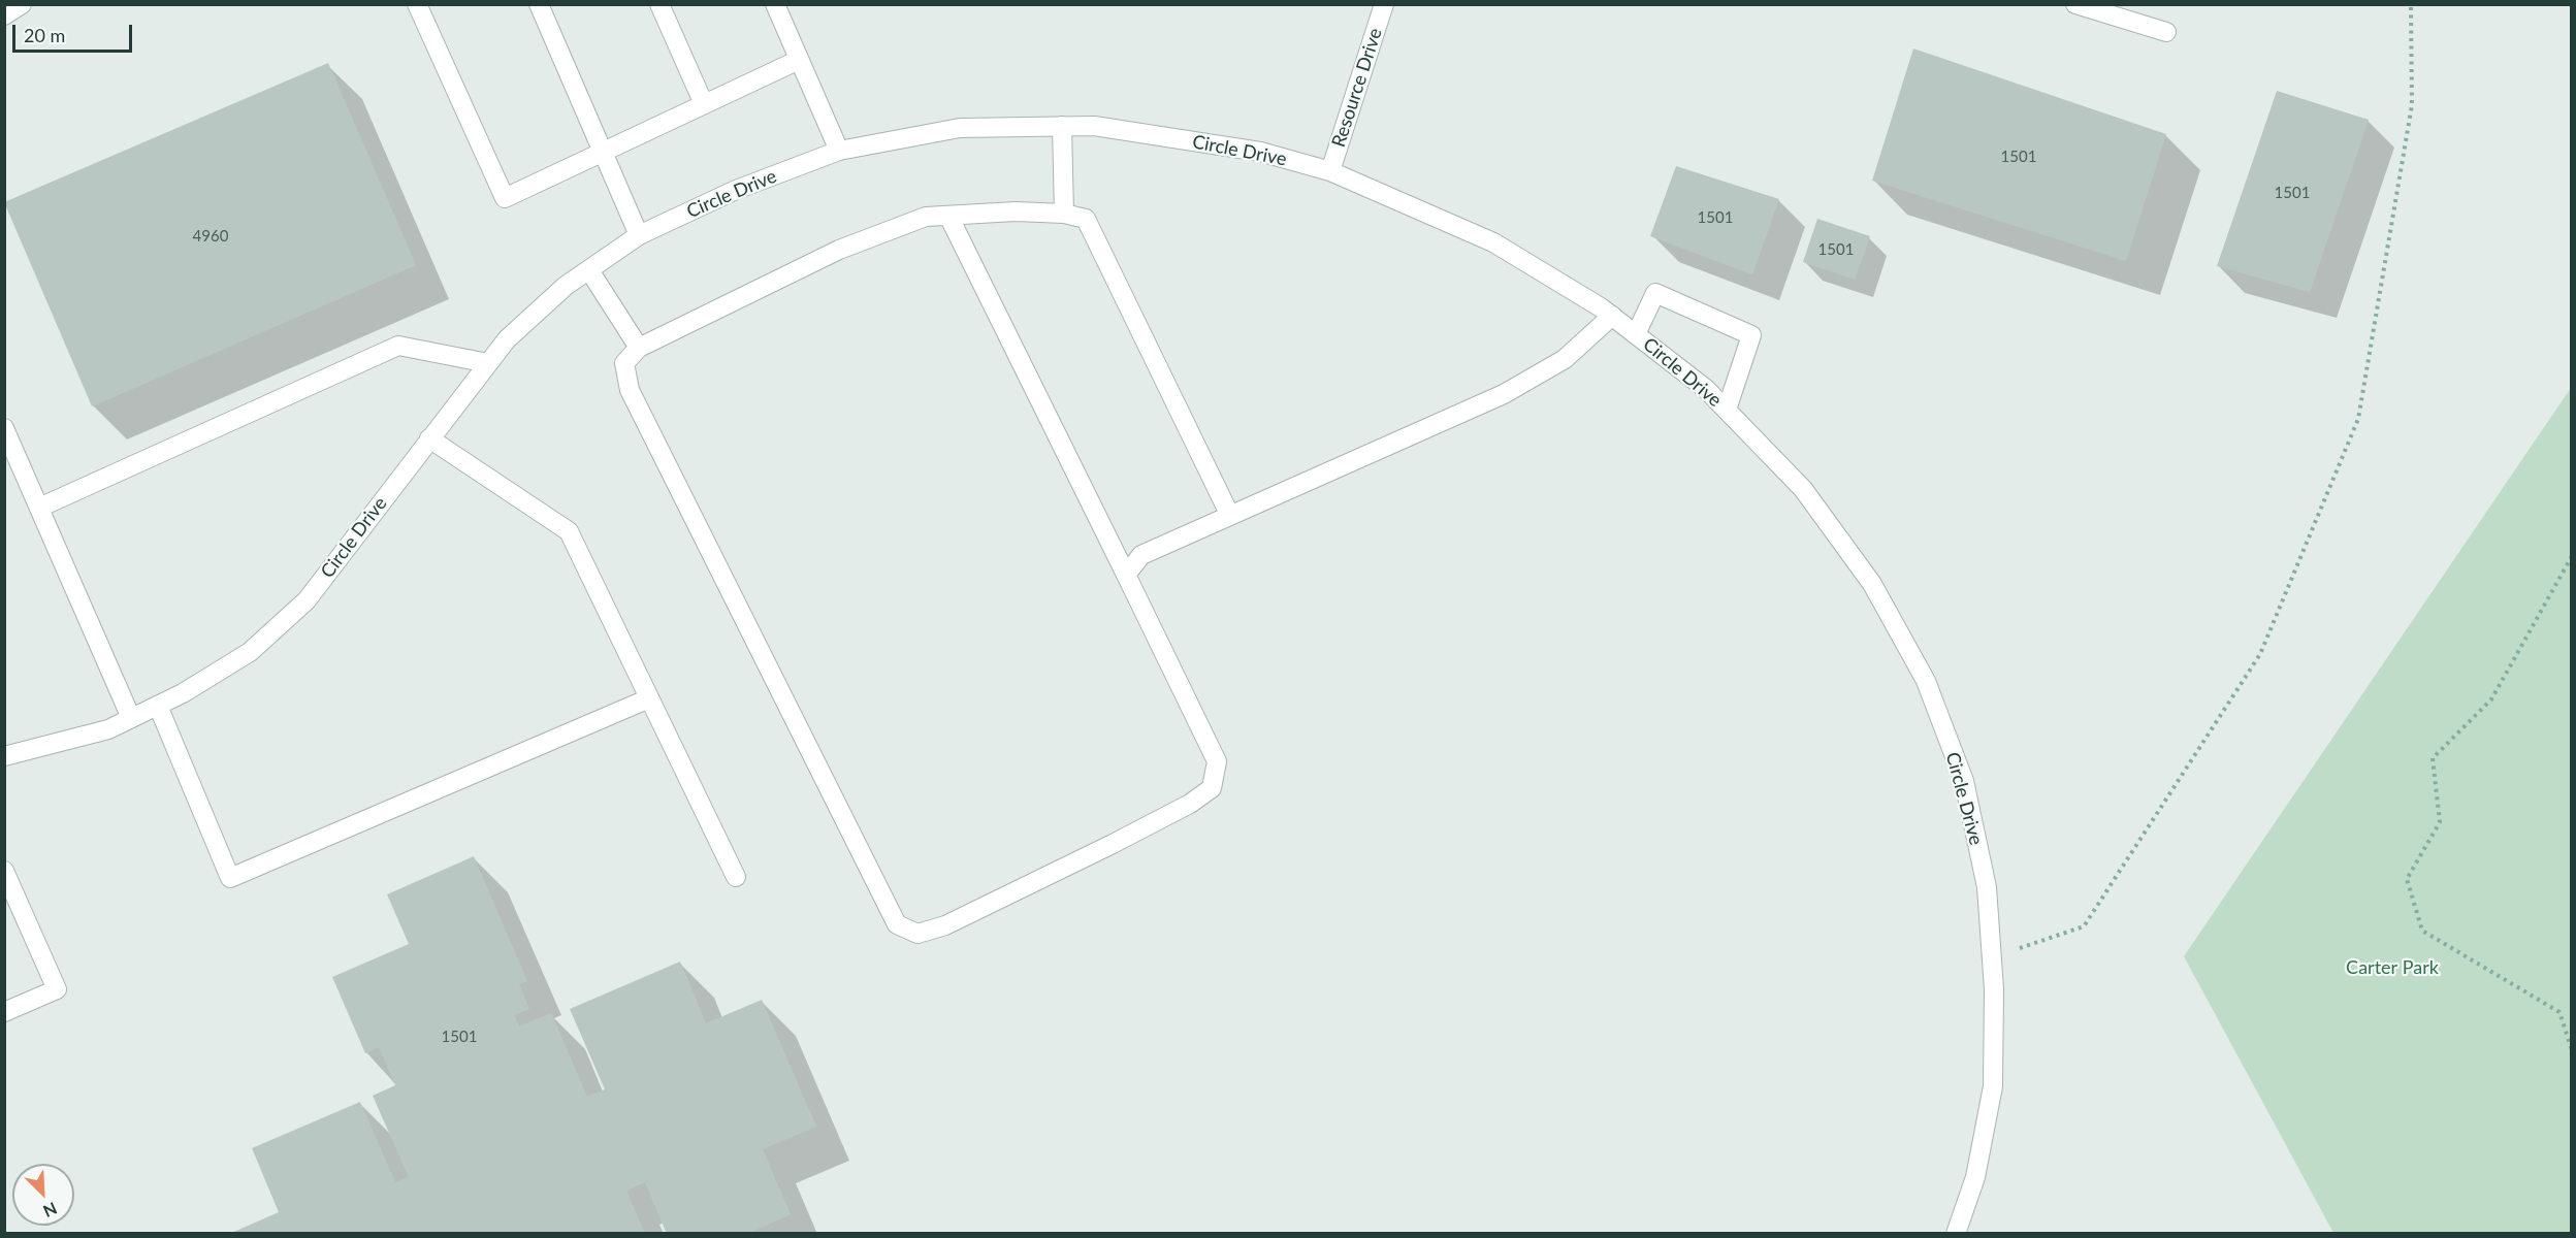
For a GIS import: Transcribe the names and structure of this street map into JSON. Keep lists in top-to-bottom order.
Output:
{
  "streets": {
    "street": ["Resource Drive", "Circle Drive"]
  },
  "crossings": [
    ["Resource Drive", "Circle Drive"]
  ],
  "parks": ["Carter Park"],
  "house_numbers": [
    "1501",
    "1501",
    "1501",
    "4960",
    "1501",
    "1501"
  ],
  "scale_bar": "20 m",
  "north": "bottom right"
}
